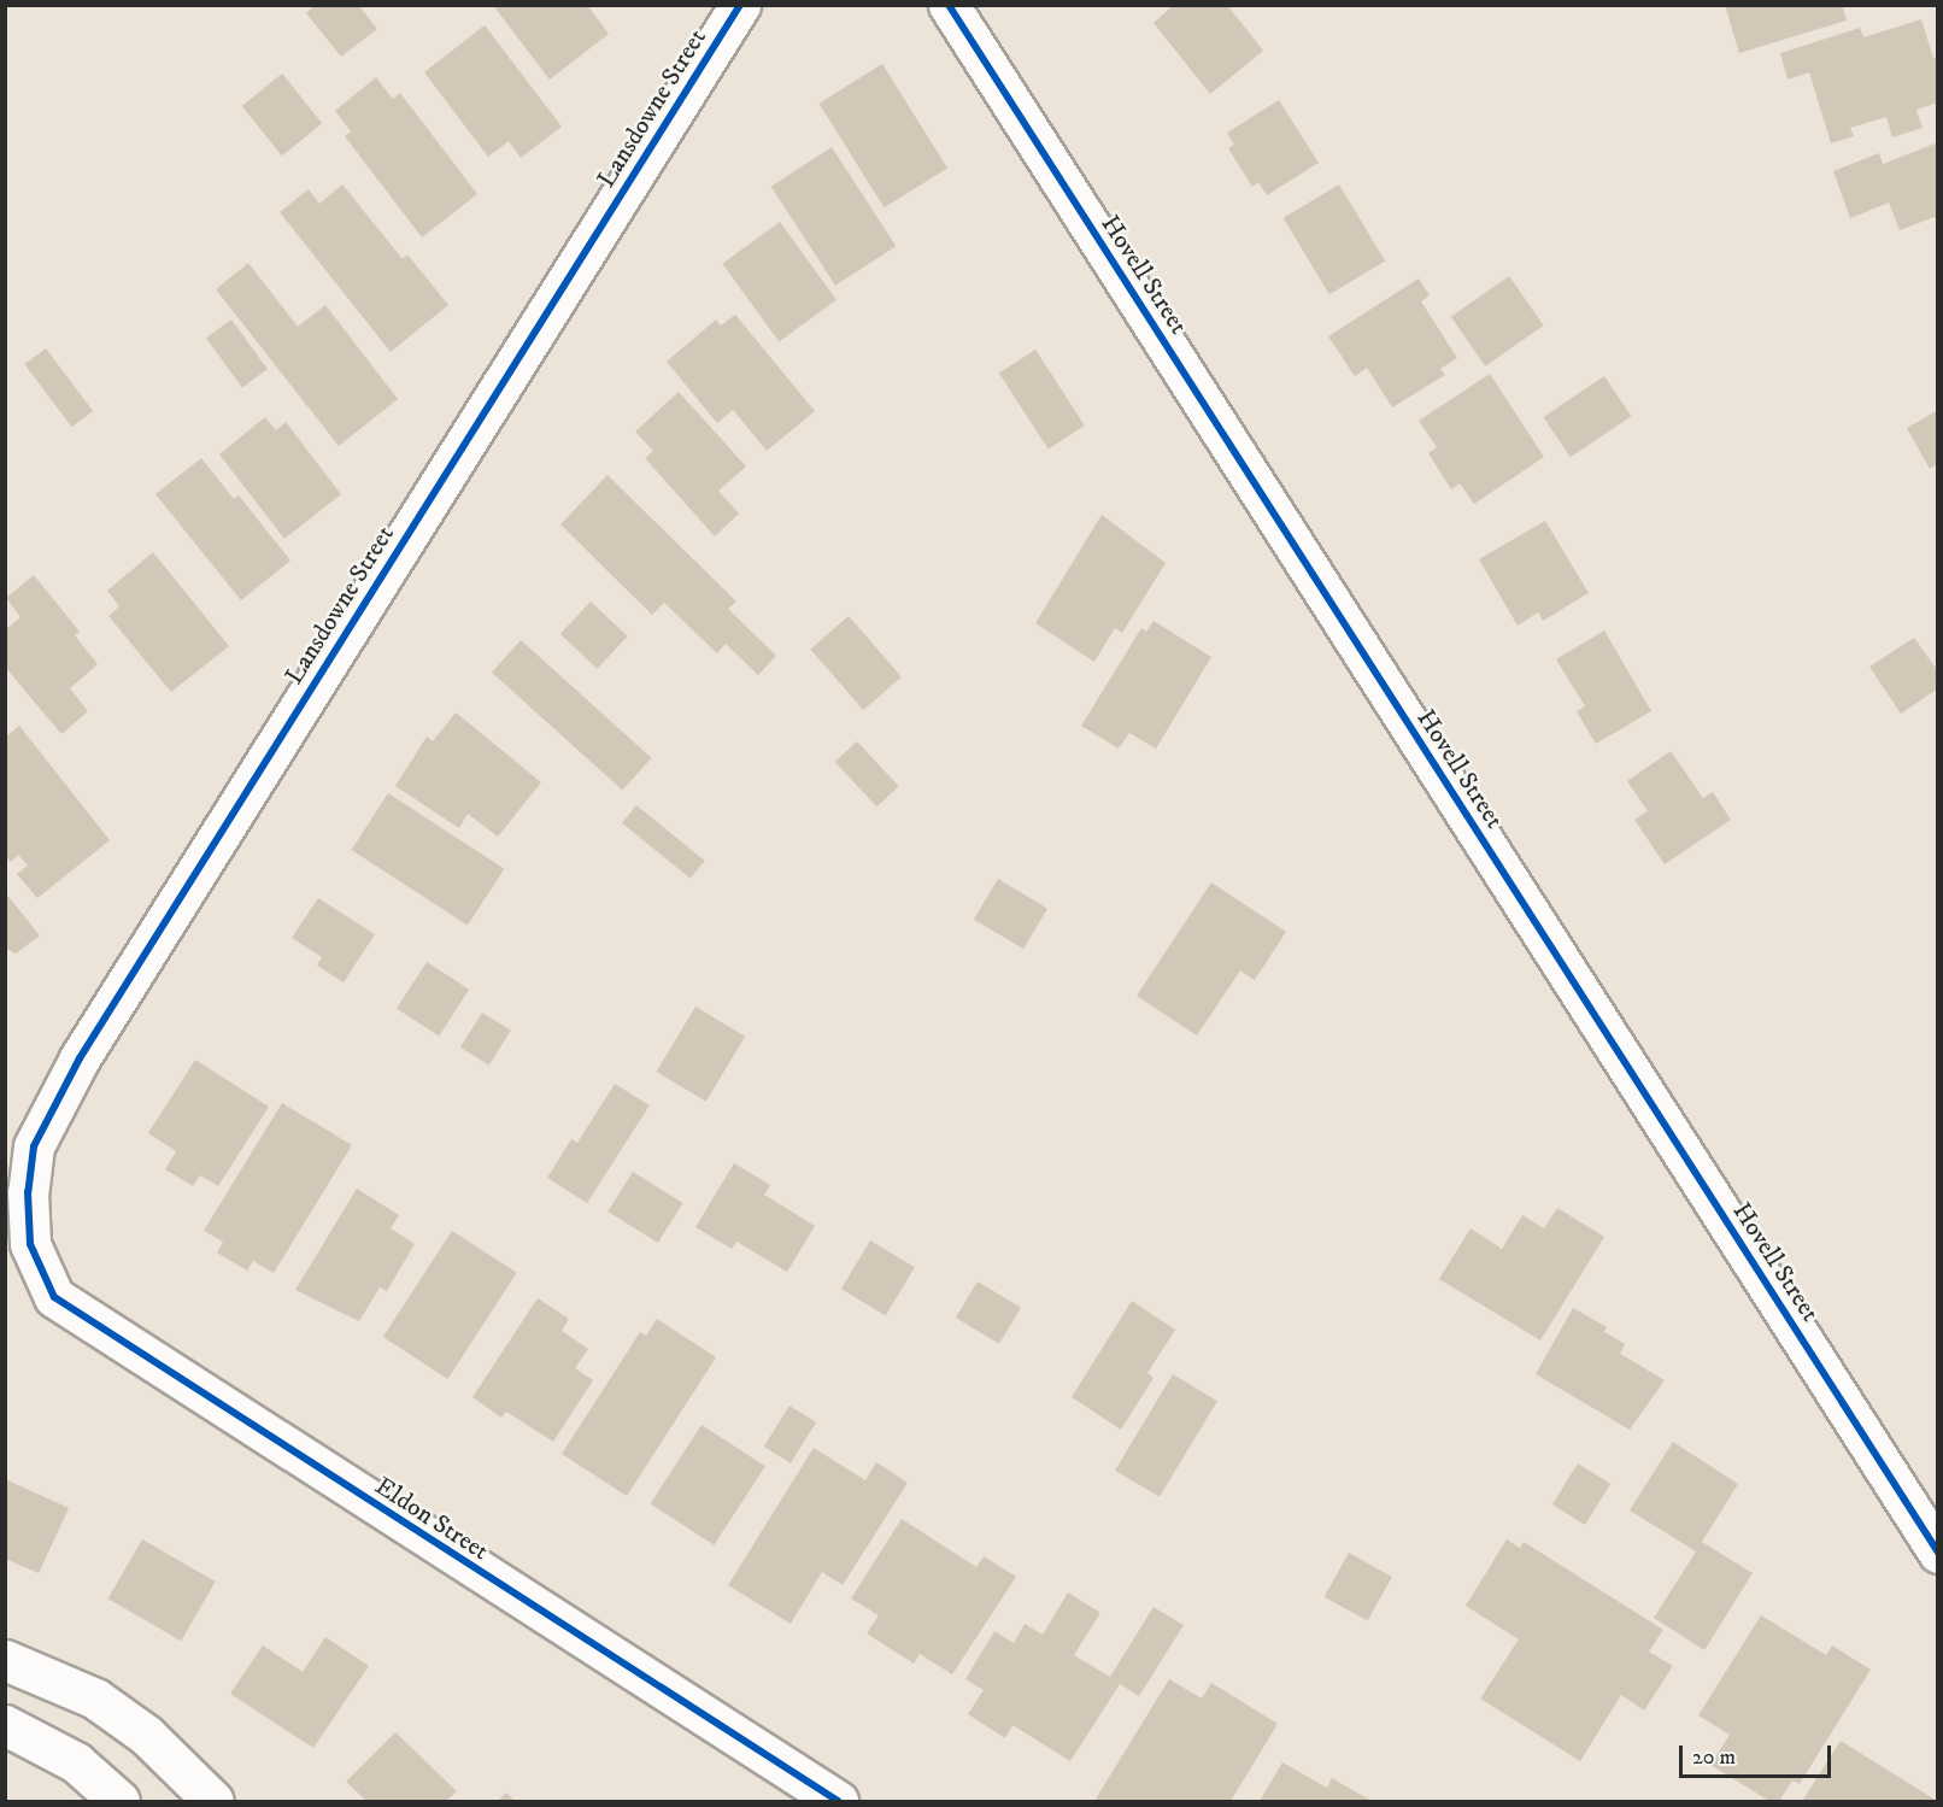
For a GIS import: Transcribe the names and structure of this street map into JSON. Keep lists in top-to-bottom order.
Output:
{
  "streets": {
    "street": ["Lansdowne Street", "Hovell Street", "Eldon Street"]
  },
  "crossings": [
    ["Lansdowne Street", "Eldon Street"]
  ],
  "scale_bar": "20 m"
}
